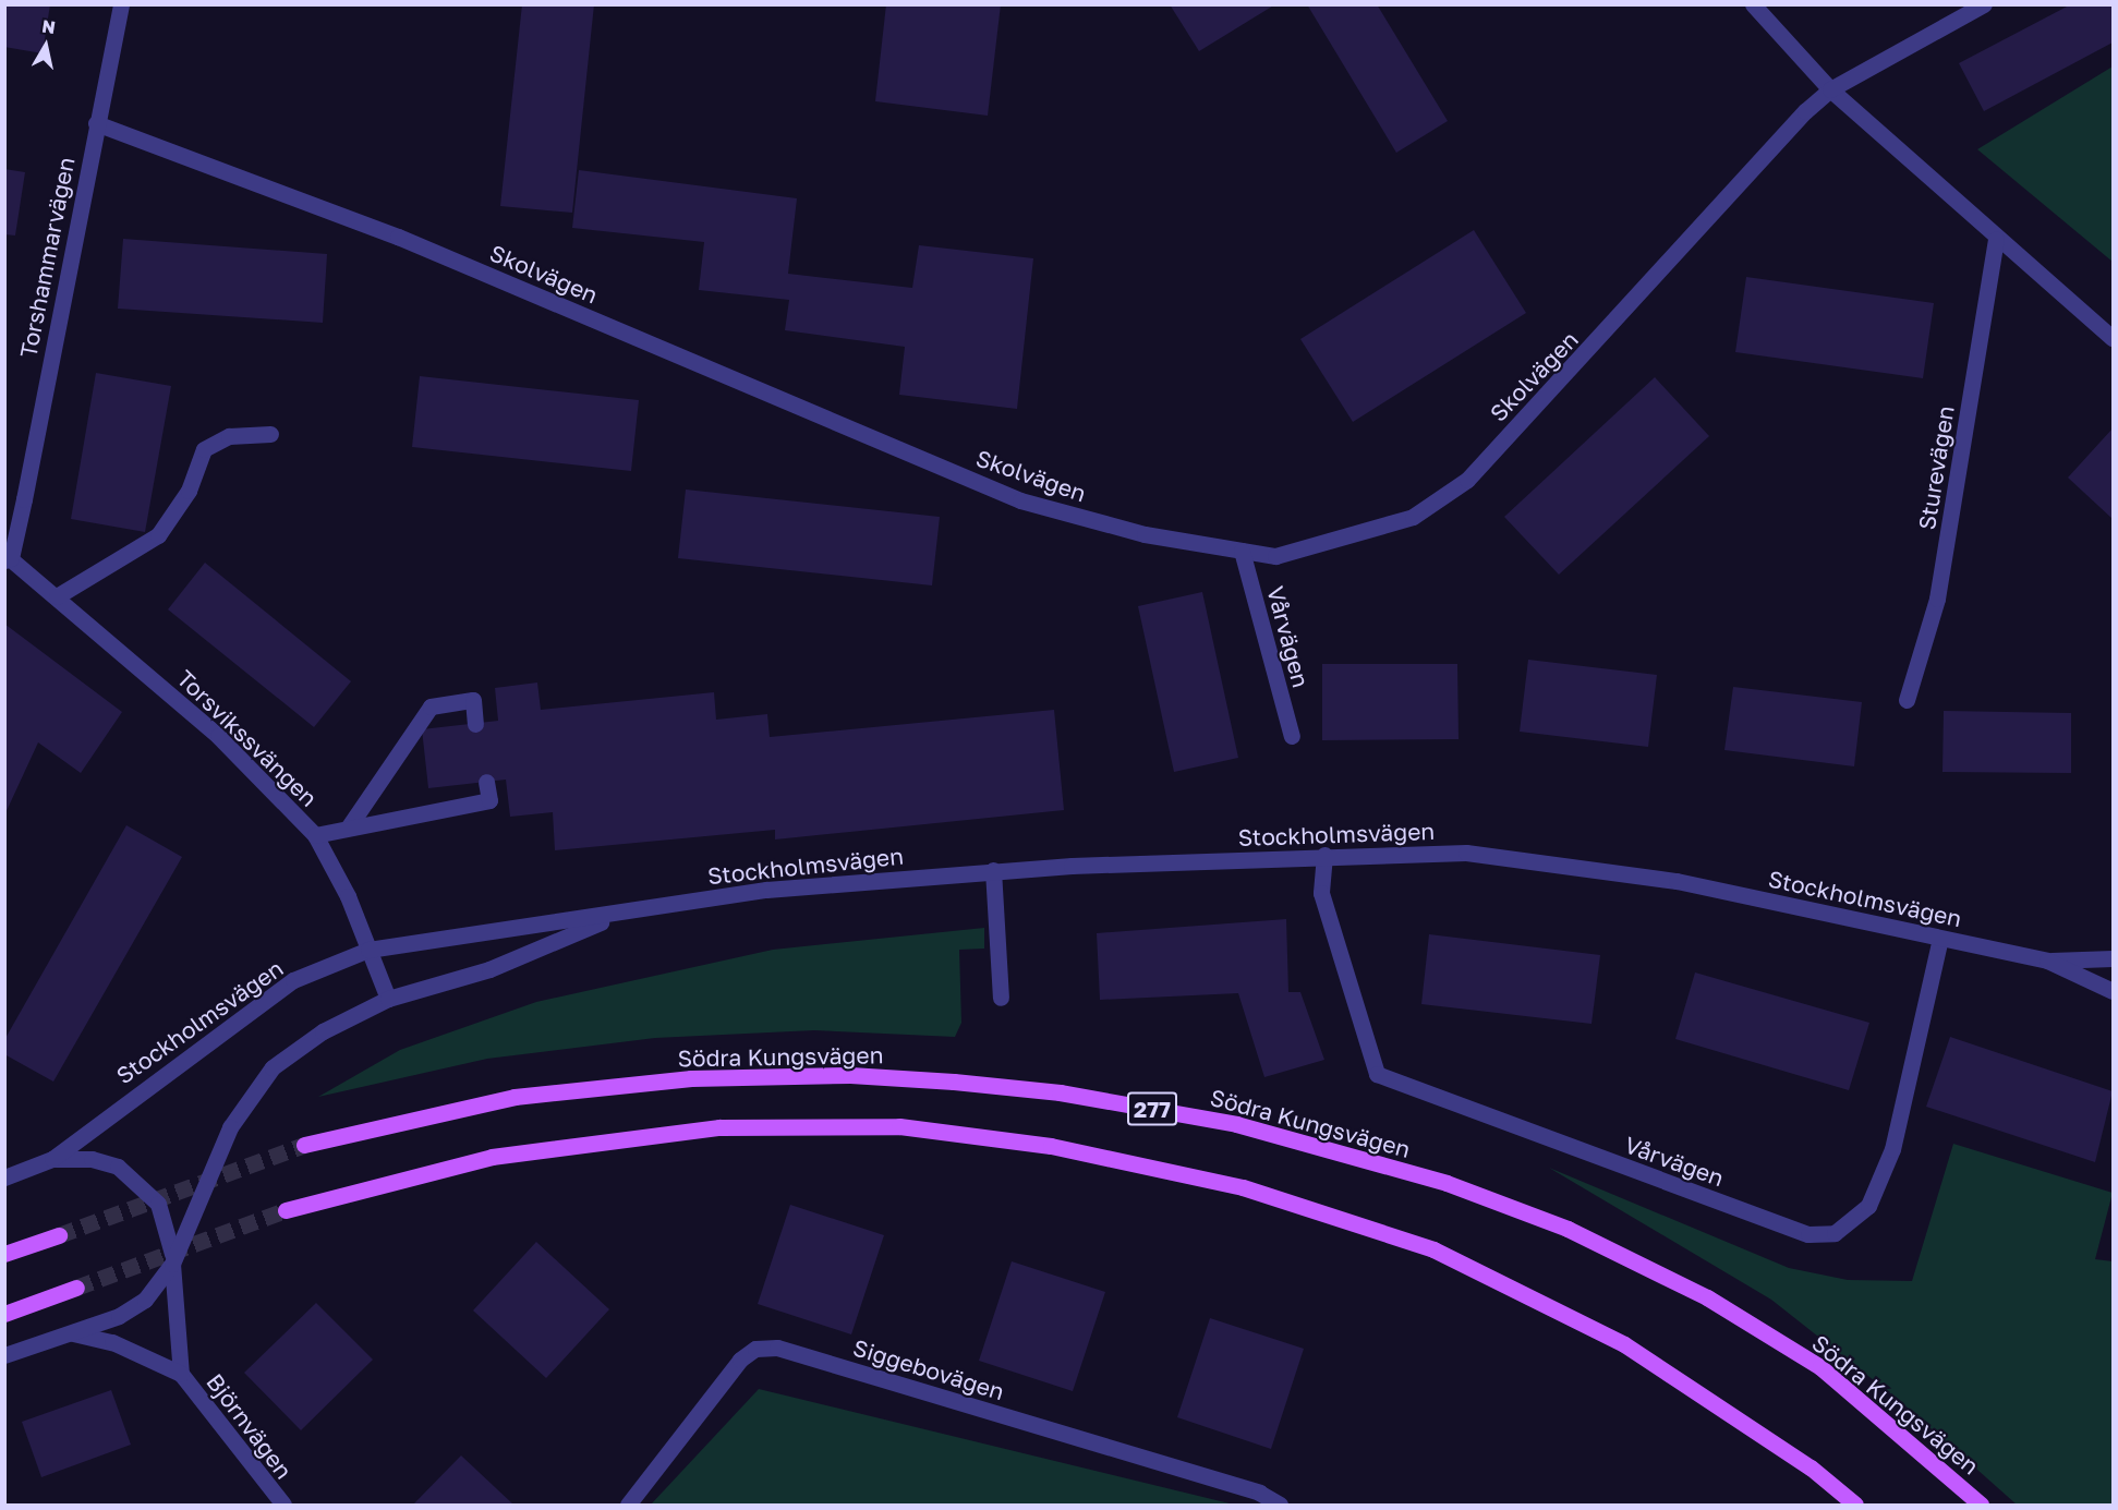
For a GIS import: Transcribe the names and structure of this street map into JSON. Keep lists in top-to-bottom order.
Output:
{
  "streets": {
    "main road": ["Södra Kungsvägen", "277"],
    "street": [
      "Torshammarvägen",
      "Skolvägen",
      "Sturevägen",
      "Vårvägen",
      "Torsvikssvängen",
      "Stockholmsvägen",
      "Siggebovägen",
      "Björnvägen"
    ]
  },
  "crossings": [
    ["Torshammarvägen", "Skolvägen"],
    ["Torshammarvägen", "Torsvikssvängen"],
    ["Skolvägen", "Vårvägen"],
    ["Vårvägen", "Stockholmsvägen"],
    ["Torsvikssvängen", "Stockholmsvägen"],
    ["Stockholmsvägen", "Björnvägen"]
  ],
  "north": "top"
}
